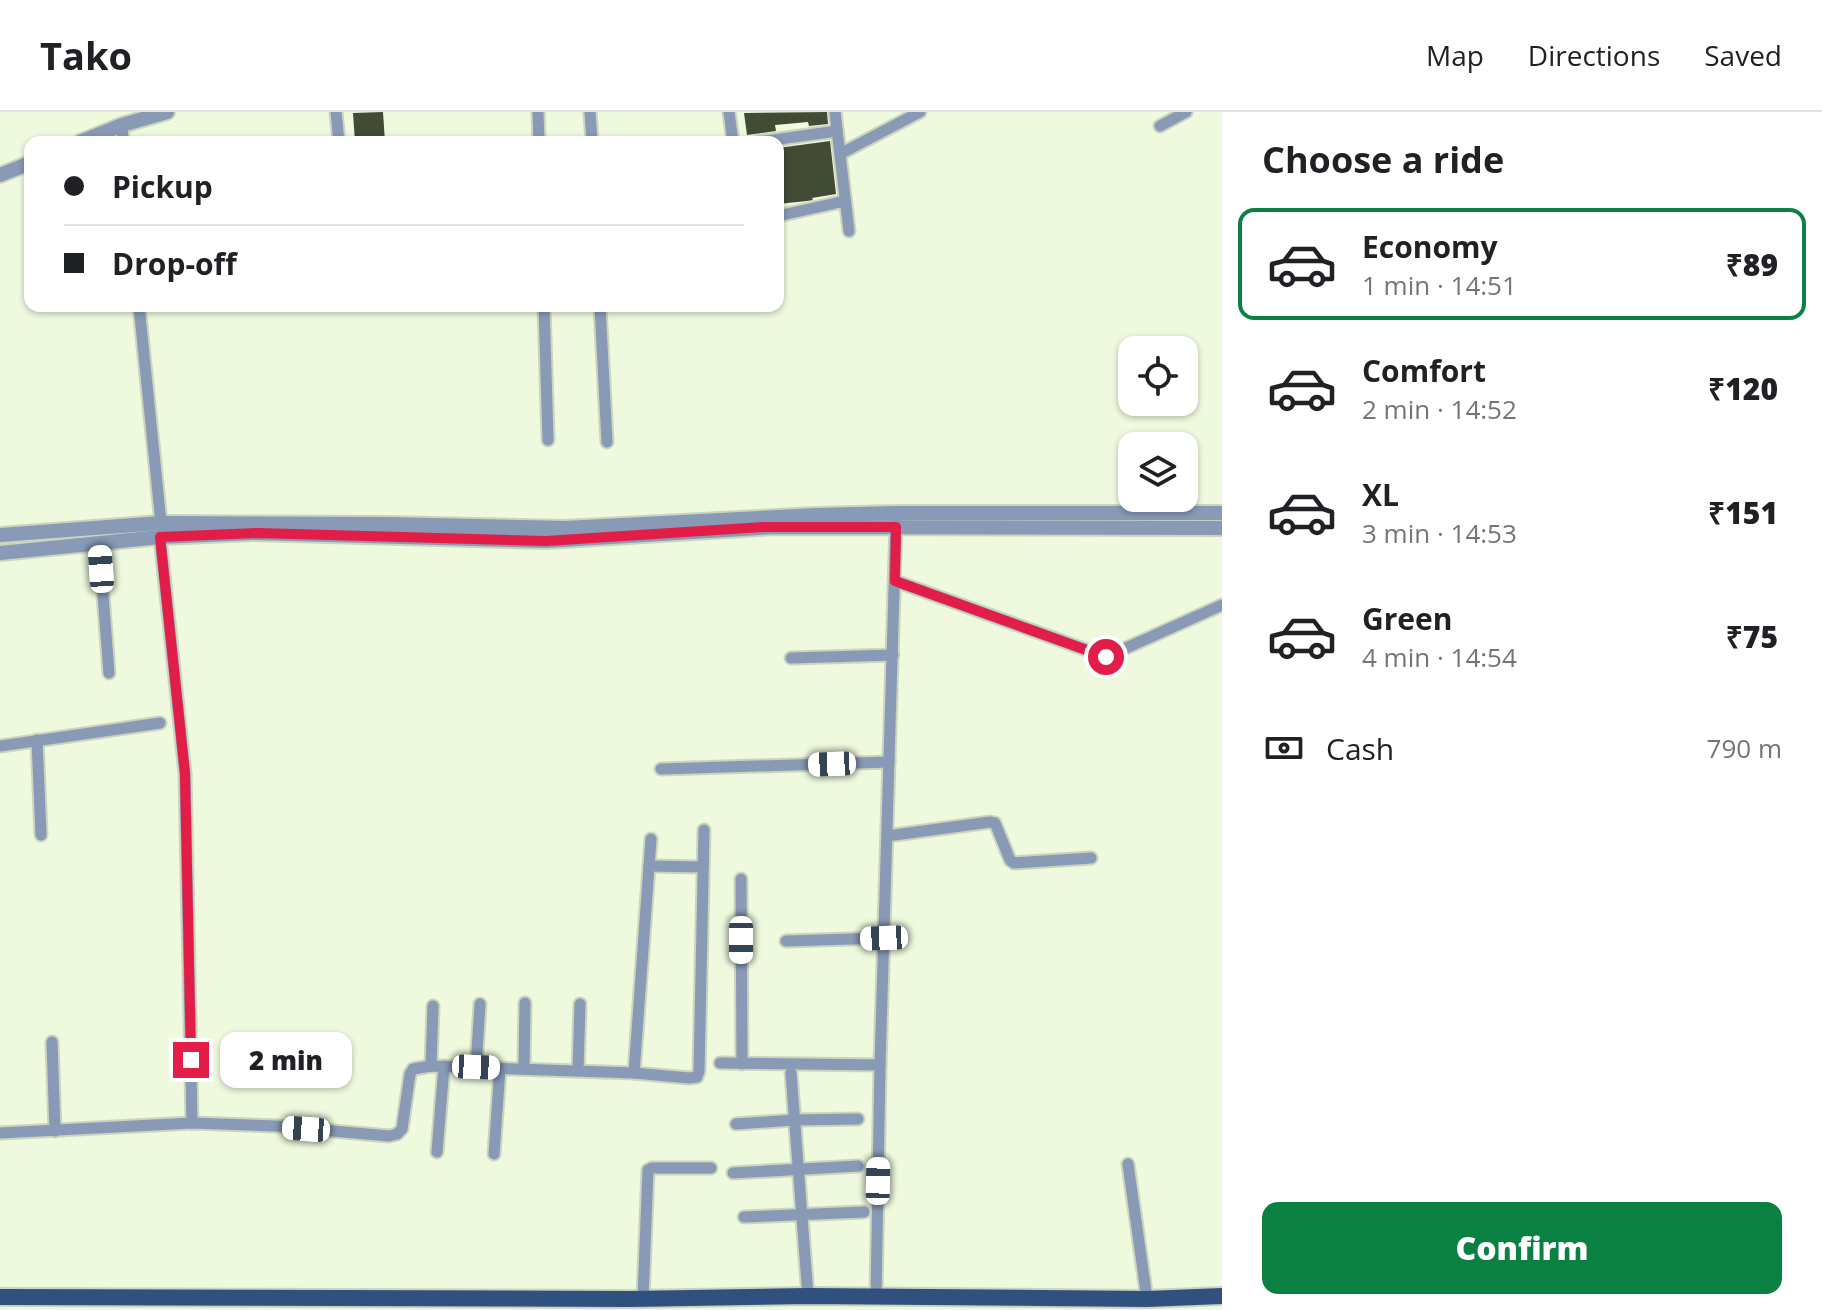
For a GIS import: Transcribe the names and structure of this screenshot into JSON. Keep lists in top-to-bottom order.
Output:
{
  "page": {
    "header": "Tako",
    "nav": ["Map", "Directions", "Saved"],
    "heading": "Choose a ride",
    "banner": ["Pickup", "Drop-off"],
    "list": [
      {
        "name": "Economy",
        "note": "1 min · 14:51",
        "value": "₹89"
      },
      {
        "name": "Comfort",
        "note": "2 min · 14:52",
        "value": "₹120"
      },
      {
        "name": "XL",
        "note": "3 min · 14:53",
        "value": "₹151"
      },
      {
        "name": "Green",
        "note": "4 min · 14:54",
        "value": "₹75"
      }
    ],
    "pay": ["Cash", "790 m"],
    "bubble": "2 min",
    "buttons": "Confirm"
  }
}
